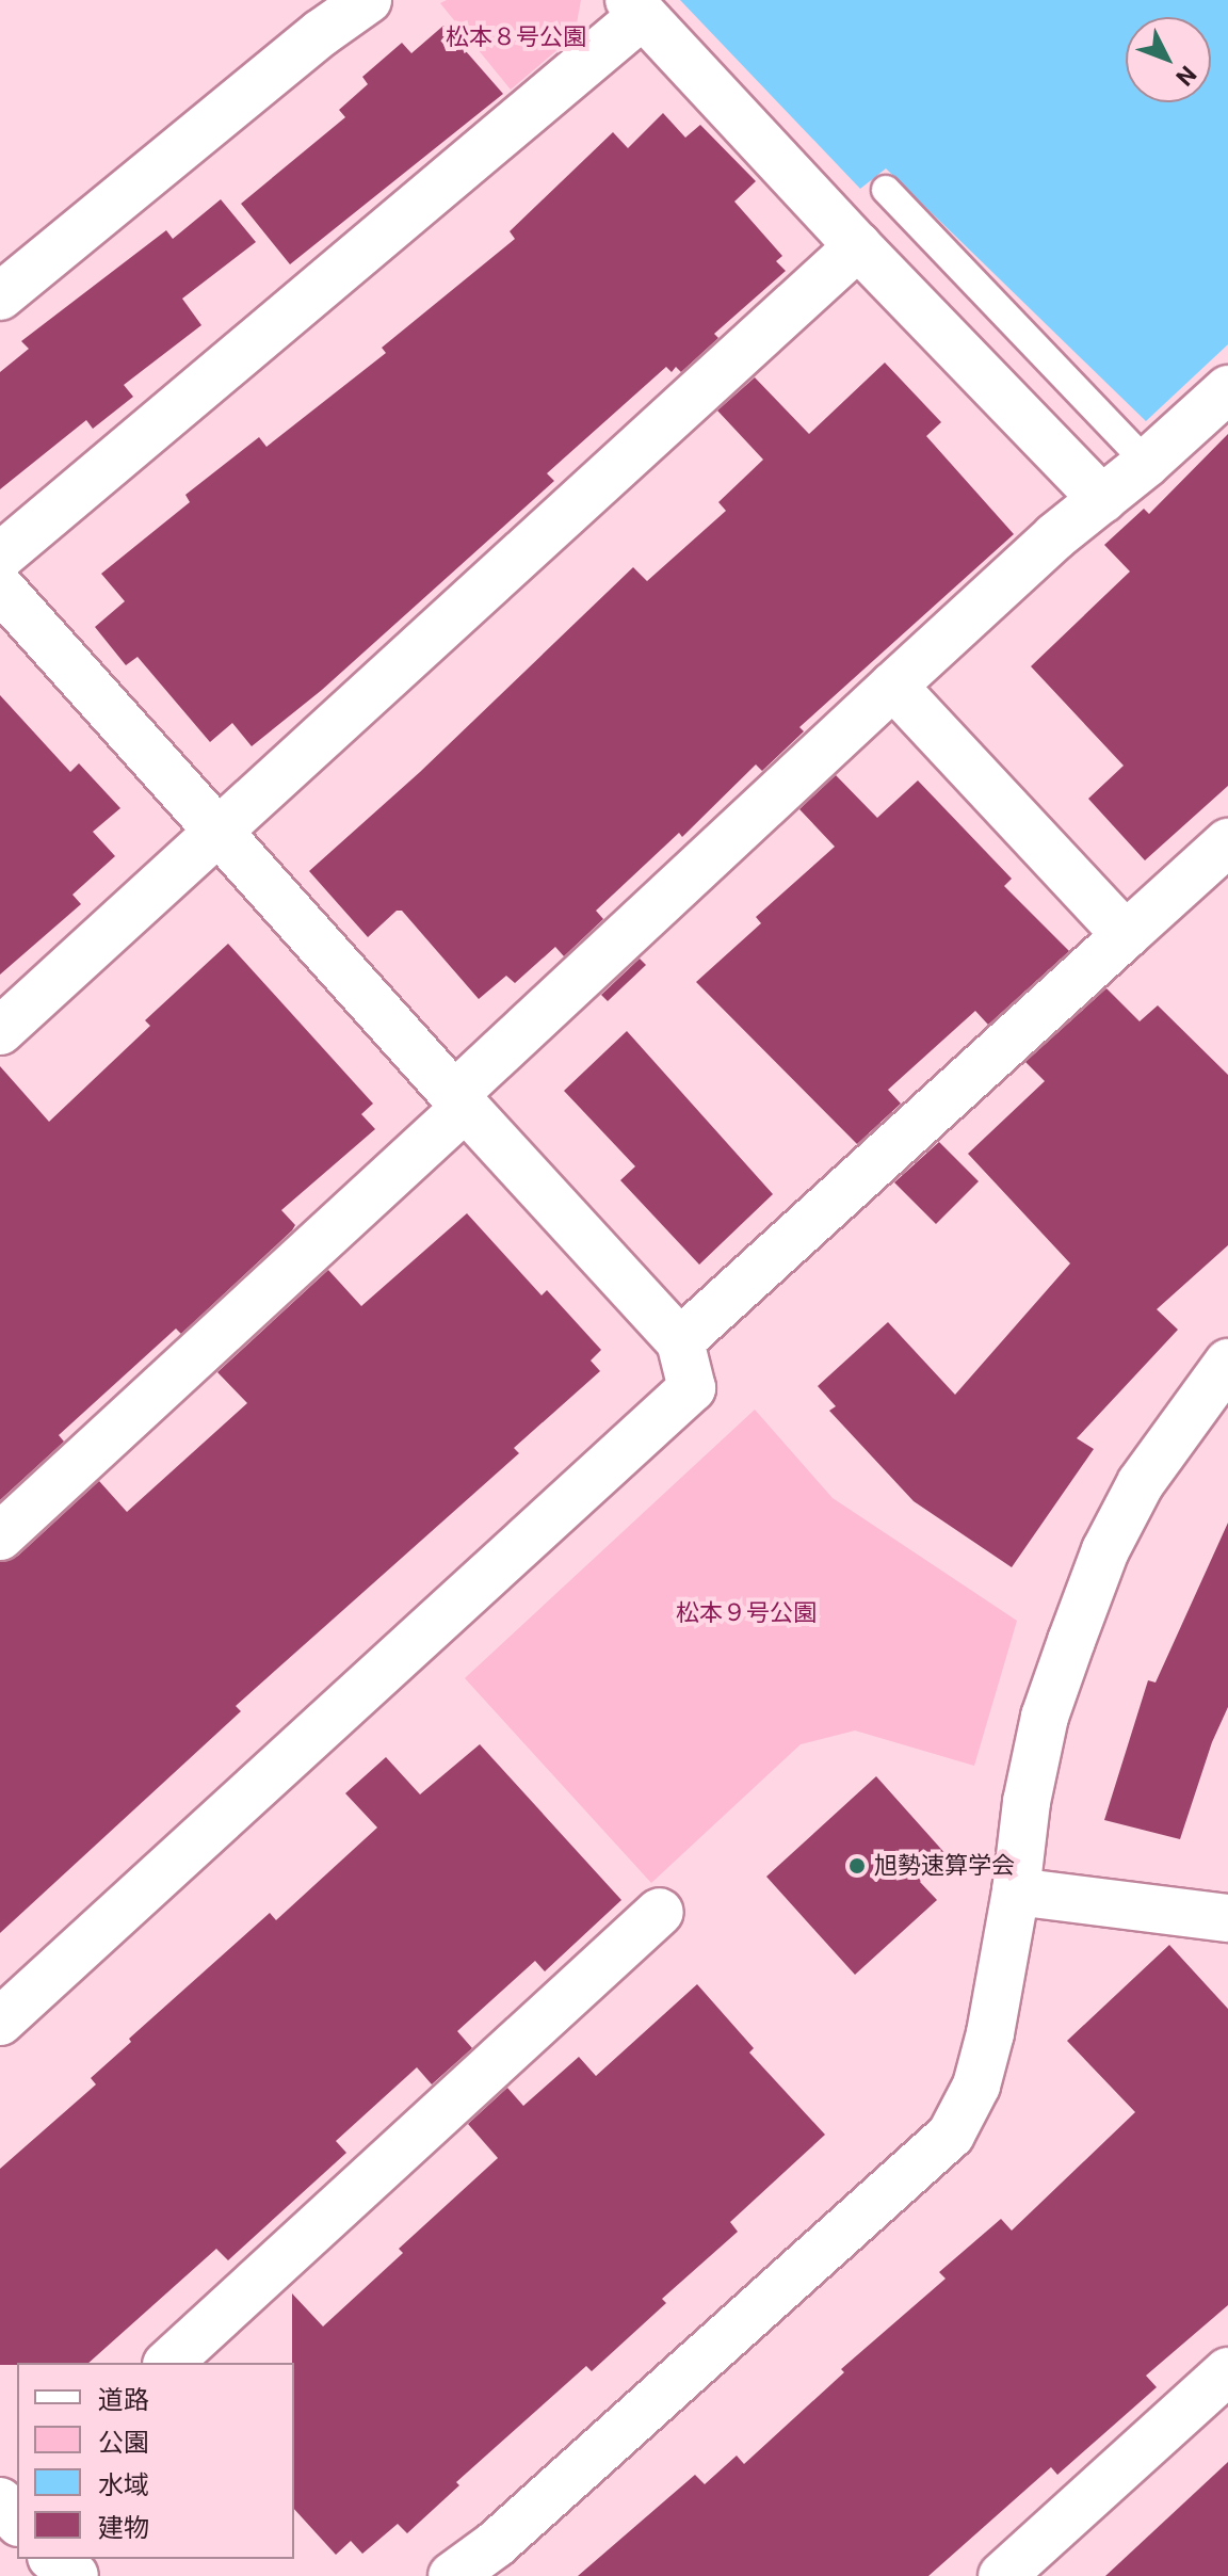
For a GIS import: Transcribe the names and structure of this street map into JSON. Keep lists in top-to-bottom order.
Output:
{
  "parks": ["松本８号公園", "松本９号公園"],
  "places": ["旭勢速算学会"],
  "legend": [
    "道路",
    "公園",
    "水域",
    "建物"
  ],
  "north": "bottom right"
}
